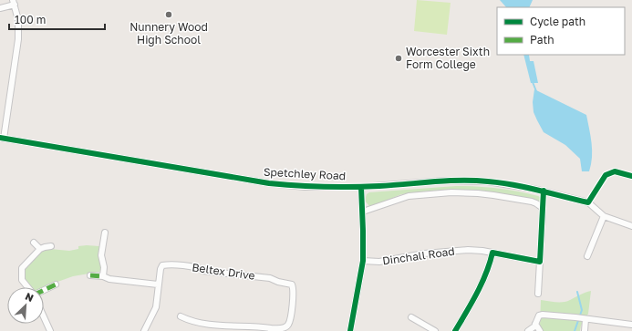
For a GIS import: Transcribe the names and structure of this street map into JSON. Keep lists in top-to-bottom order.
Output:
{
  "streets": {
    "street": ["Spetchley Road", "Dinchall Road", "Beltex Drive"]
  },
  "places": ["Nunnery Wood High School", "Worcester Sixth Form College"],
  "legend": ["Cycle path", "Path"],
  "scale_bar": "100 m",
  "north": "top right"
}
